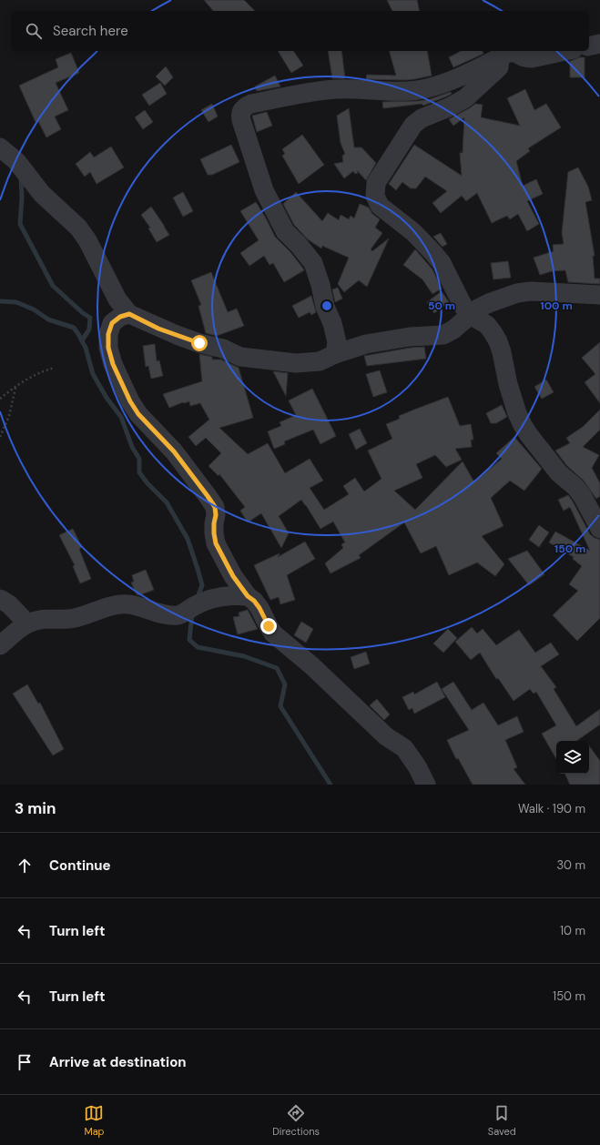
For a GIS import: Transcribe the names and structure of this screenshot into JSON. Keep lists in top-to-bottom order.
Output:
{
  "page": {
    "search": "Search here",
    "heading": ["3 min", "Walk · 190 m"],
    "list": [
      ["Continue", "30 m"],
      ["Turn left", "10 m"],
      ["Turn left", "150 m"],
      "Arrive at destination"
    ],
    "nav": ["Map", "Directions", "Saved"]
  },
  "rings": ["50 m", "100 m", "150 m"]
}
